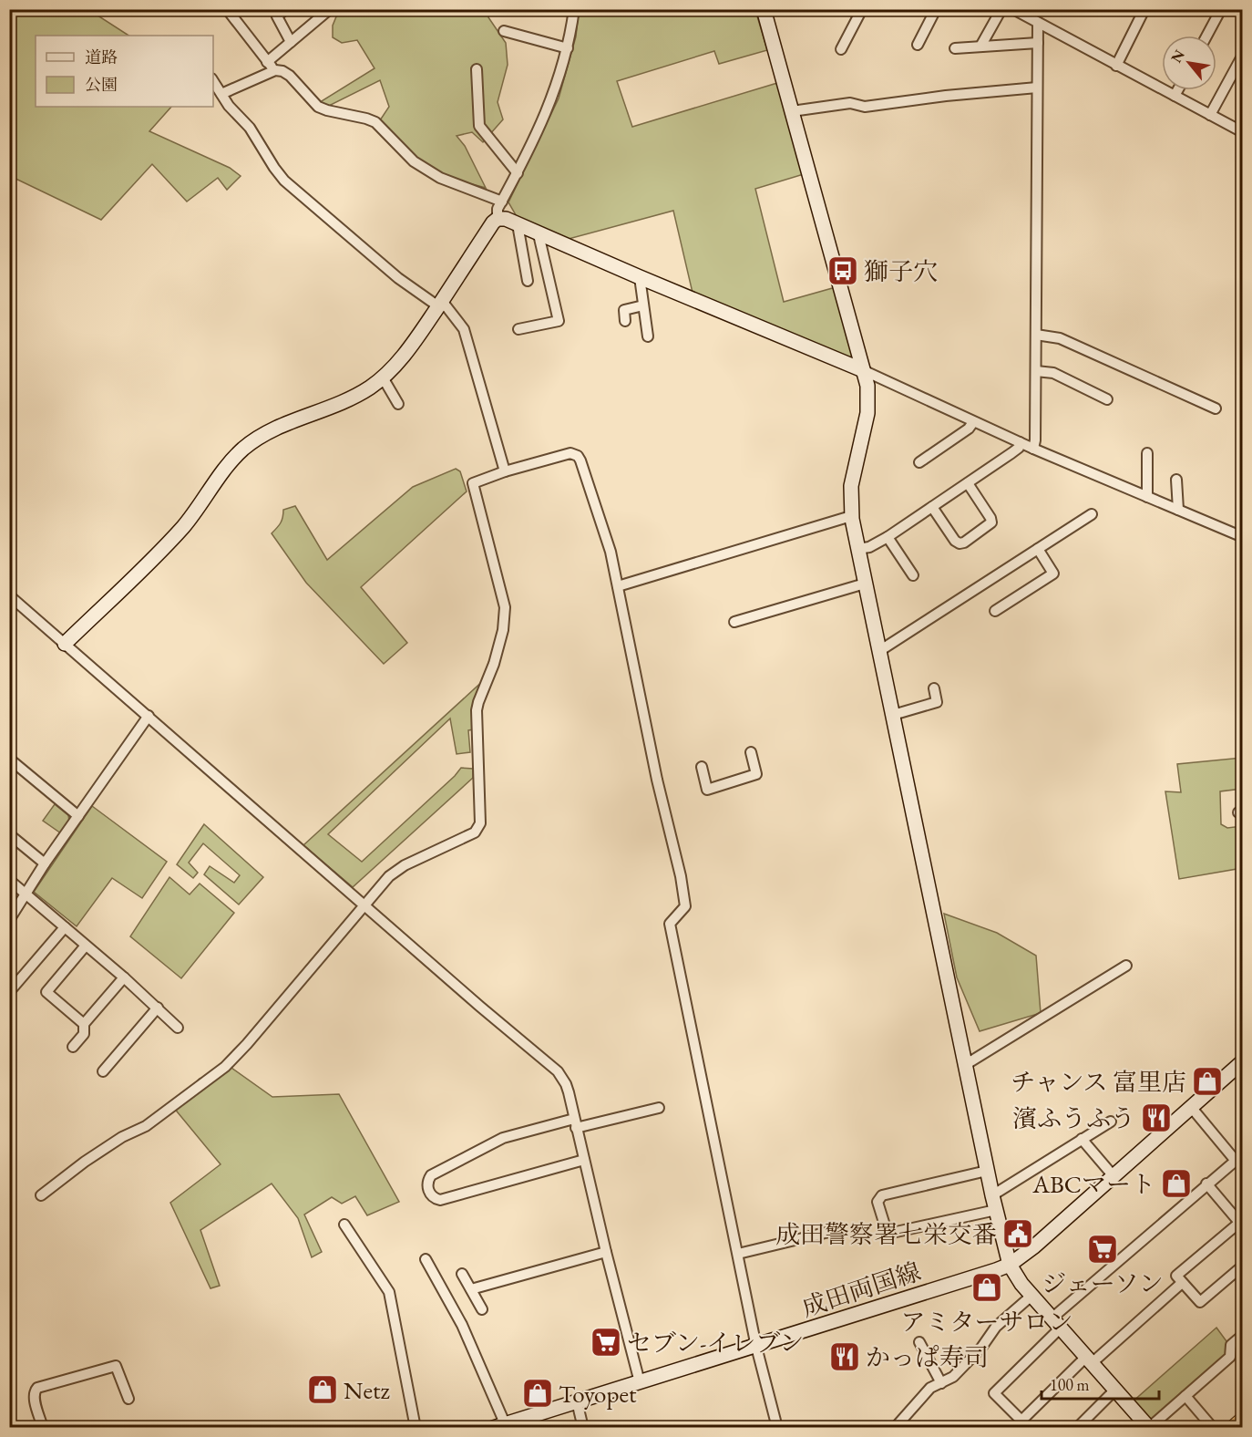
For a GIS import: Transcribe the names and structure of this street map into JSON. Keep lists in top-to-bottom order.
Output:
{
  "streets": {
    "street": ["成田両国線"]
  },
  "places": {
    "bus stop": ["獅子穴"],
    "shop": [
      "チャンス 富里店",
      "ABCマート",
      "アミターサロン",
      "Netz",
      "Toyopet"
    ],
    "restaurant": ["濱ふうふう", "かっぱ寿司"],
    "public building": ["成田警察署七栄交番"],
    "supermarket": ["ジェーソン", "セブン-イレブン"]
  },
  "legend": ["道路", "公園"],
  "scale_bar": "100 m",
  "north": "top left"
}
